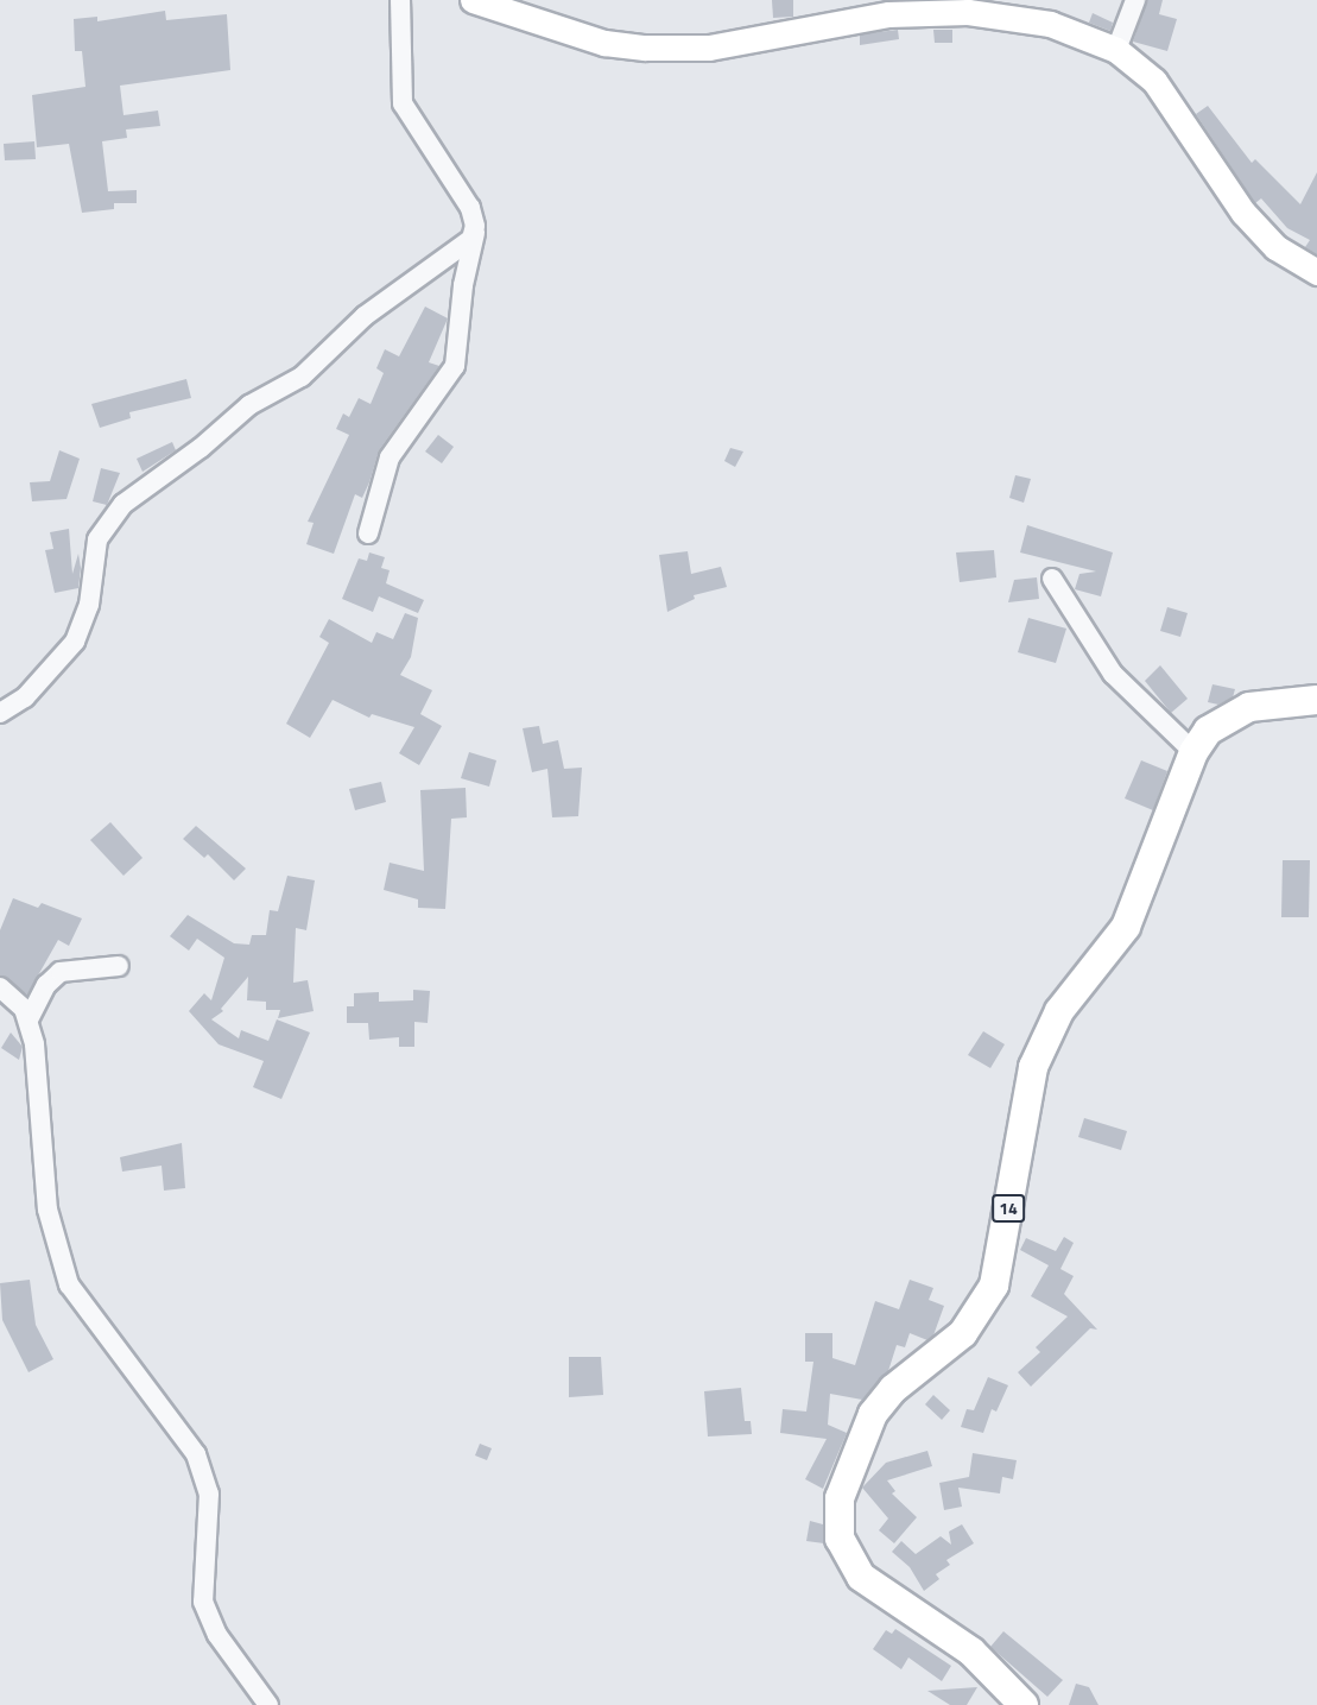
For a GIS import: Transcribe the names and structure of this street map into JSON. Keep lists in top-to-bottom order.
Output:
{
  "streets": {
    "highway": ["14"]
  }
}
